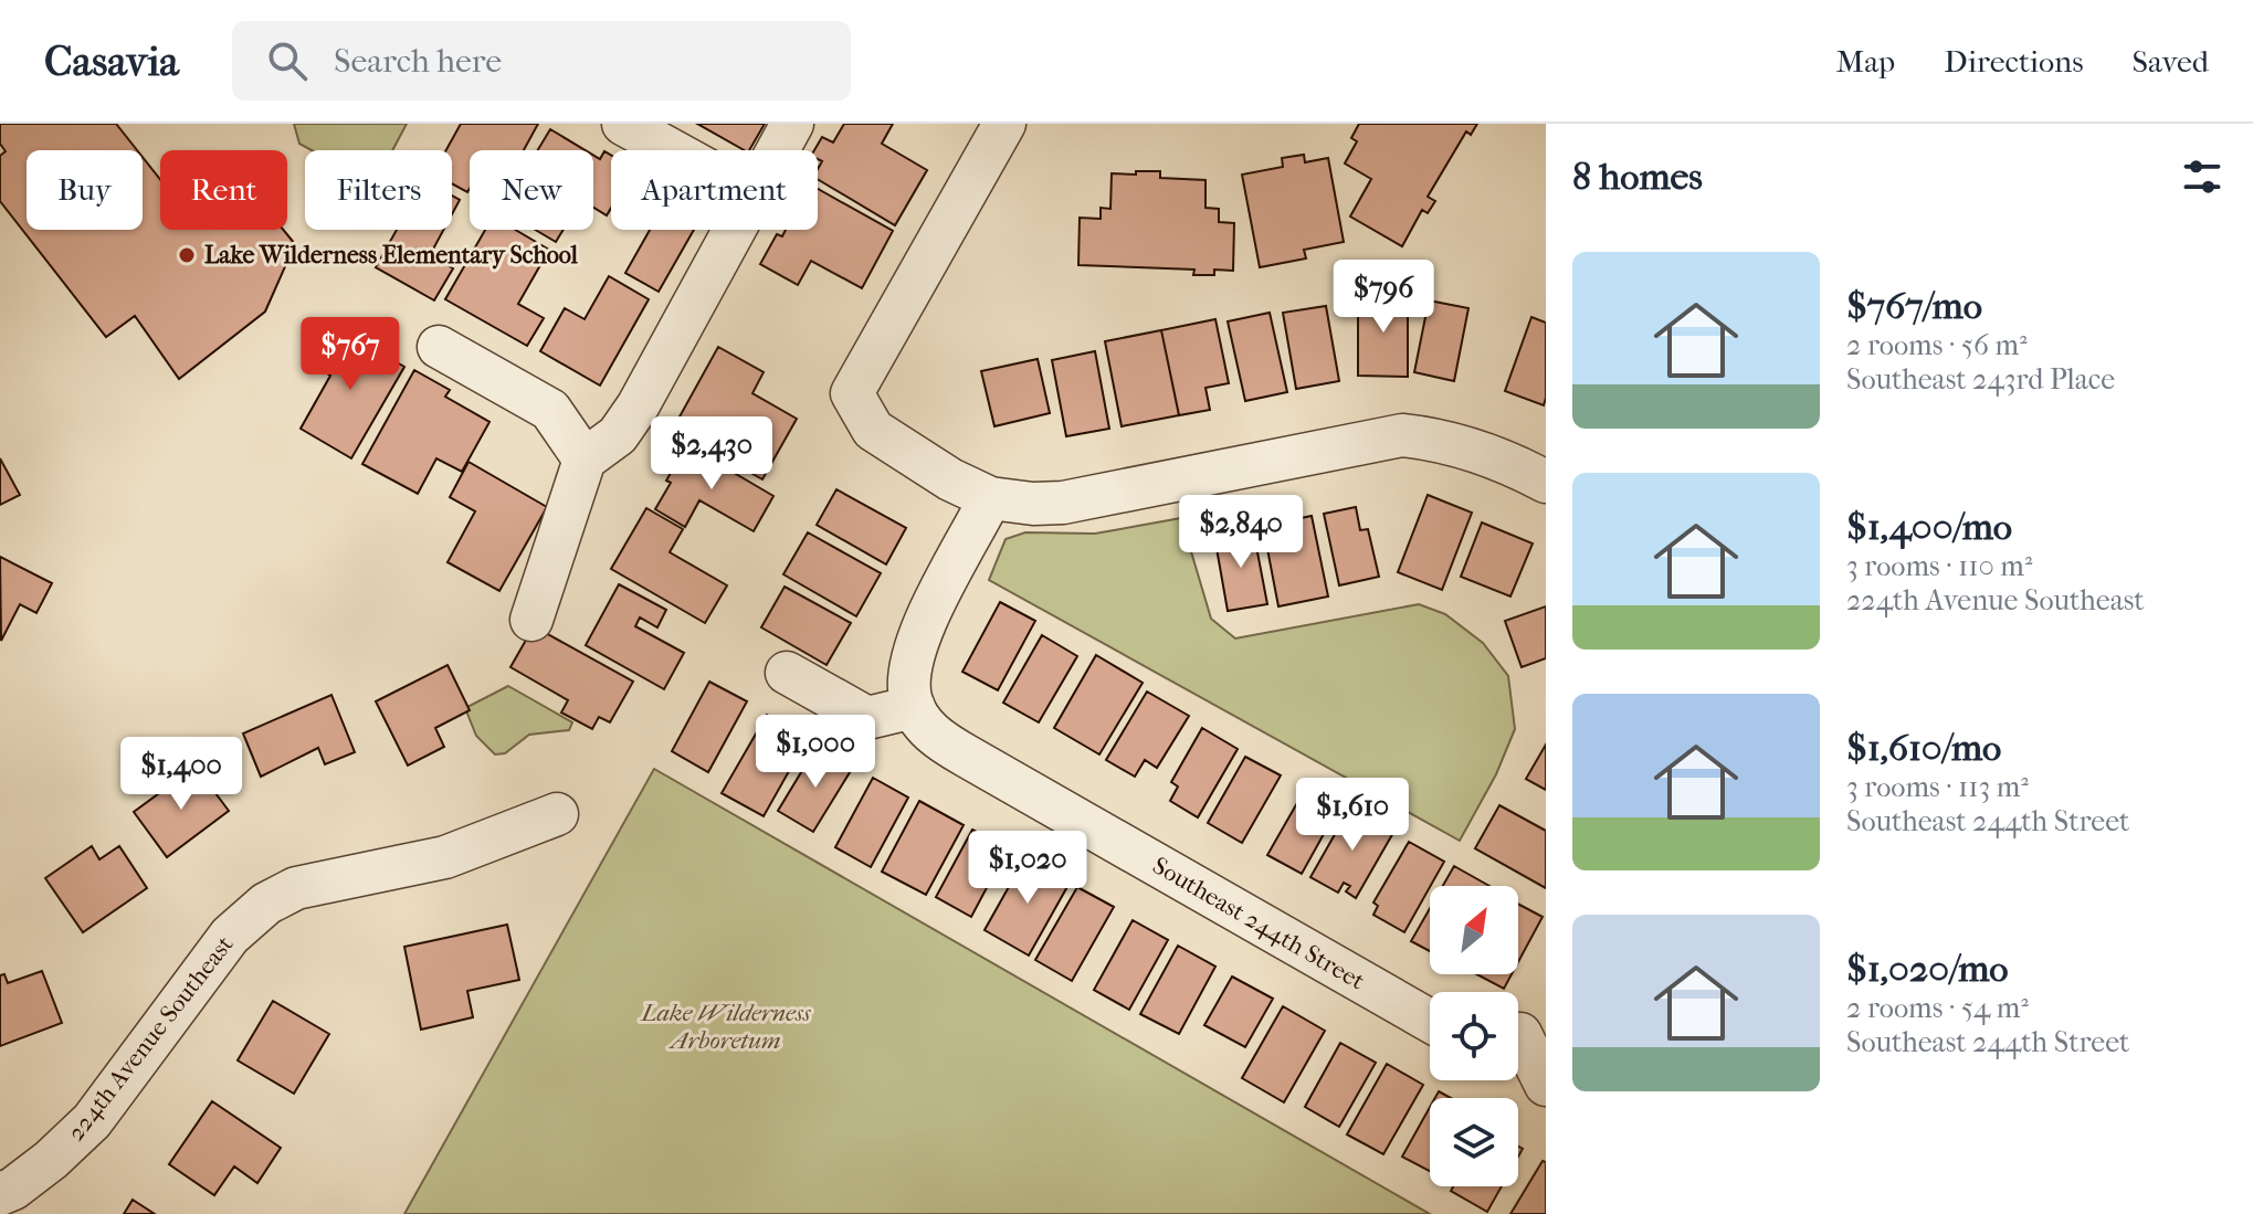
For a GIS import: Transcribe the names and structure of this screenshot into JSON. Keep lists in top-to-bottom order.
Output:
{
  "streets": {
    "street": ["Southeast 244th Street", "224th Avenue Southeast"]
  },
  "parks": ["Lake Wilderness Arboretum"],
  "places": ["Lake Wilderness Elementary School"],
  "north": "top right",
  "page": {
    "header": "Casavia",
    "search": "Search here",
    "nav": ["Map", "Directions", "Saved"],
    "heading": "8 homes",
    "chip": [
      "Buy",
      "Rent",
      "Filters",
      "New",
      "Apartment"
    ],
    "list": [
      {
        "name": "$767/mo",
        "note": "2 rooms · 56 m² · Southeast 243rd Place"
      },
      {
        "name": "$1,400/mo",
        "note": "3 rooms · 110 m² · 224th Avenue Southeast"
      },
      {
        "name": "$1,610/mo",
        "note": "3 rooms · 113 m² · Southeast 244th Street"
      },
      {
        "name": "$1,020/mo",
        "note": "2 rooms · 54 m² · Southeast 244th Street"
      }
    ],
    "price": [
      "$796",
      "$767",
      "$2,430",
      "$2,840",
      "$1,000",
      "$1,400",
      "$1,610",
      "$1,020"
    ]
  }
}
